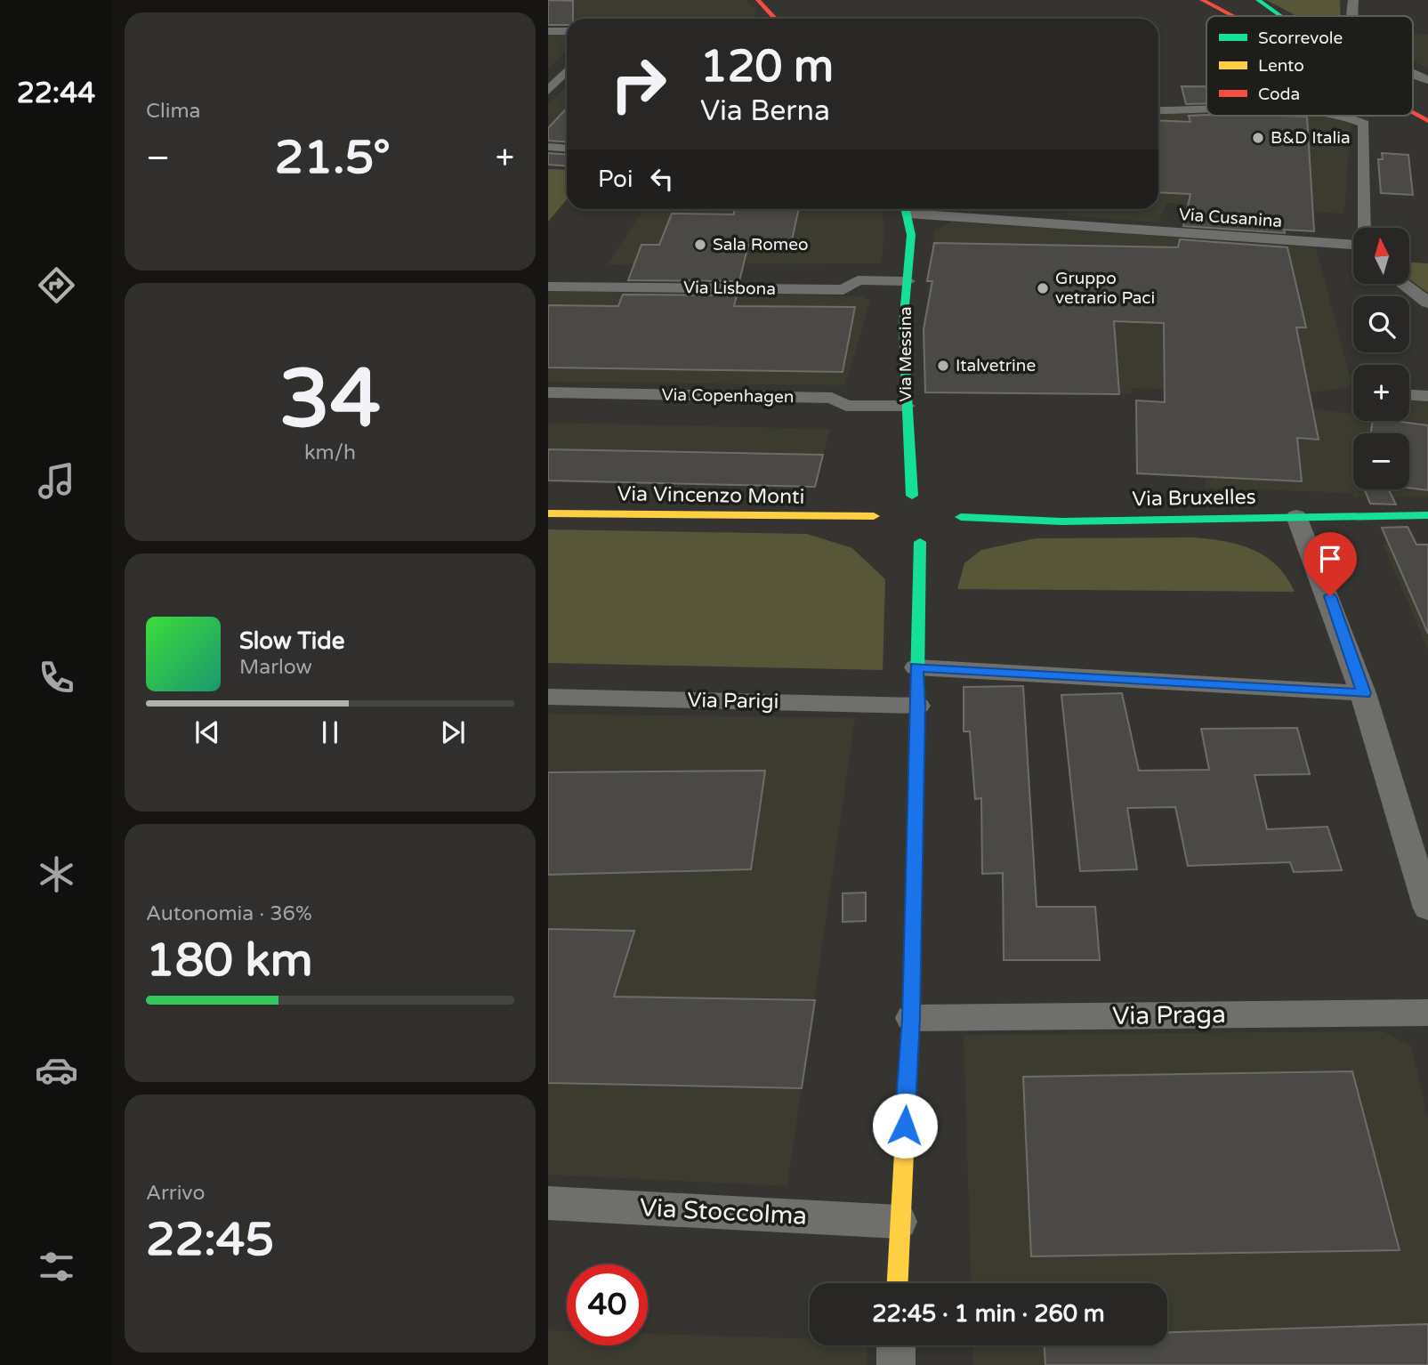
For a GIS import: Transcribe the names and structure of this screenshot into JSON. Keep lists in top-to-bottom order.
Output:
{
  "streets": {
    "main road": ["Via Messina", "Via Vincenzo Monti", "Via Bruxelles"],
    "street": [
      "Via Cusanina",
      "Via Lisbona",
      "Via Copenhagen",
      "Via Parigi",
      "Via Praga",
      "Via Stoccolma"
    ]
  },
  "crossings": [
    ["Via Lisbona", "Via Messina"],
    ["Via Messina", "Via Copenhagen"],
    ["Via Messina", "Via Vincenzo Monti"]
  ],
  "places": [
    "B&D Italia",
    "Sala Romeo",
    "Gruppo vetrario Paci",
    "Italvetrine"
  ],
  "legend": ["Scorrevole", "Lento", "Coda"],
  "north": "top",
  "page": {
    "tabs": "22:44",
    "tile": [
      "Clima",
      ["34", "km/h"],
      ["Autonomia · 36%", "180 km"],
      ["Arrivo", "22:45"]
    ],
    "turn": ["120 m", "Via Berna"],
    "heat": ["−", "21.5°", "+"],
    "then": "Poi",
    "map_buttons": ["+", "−"],
    "song": ["Slow Tide", "Marlow"],
    "limit": "40",
    "trip": "22:45 · 1 min · 260 m"
  }
}
